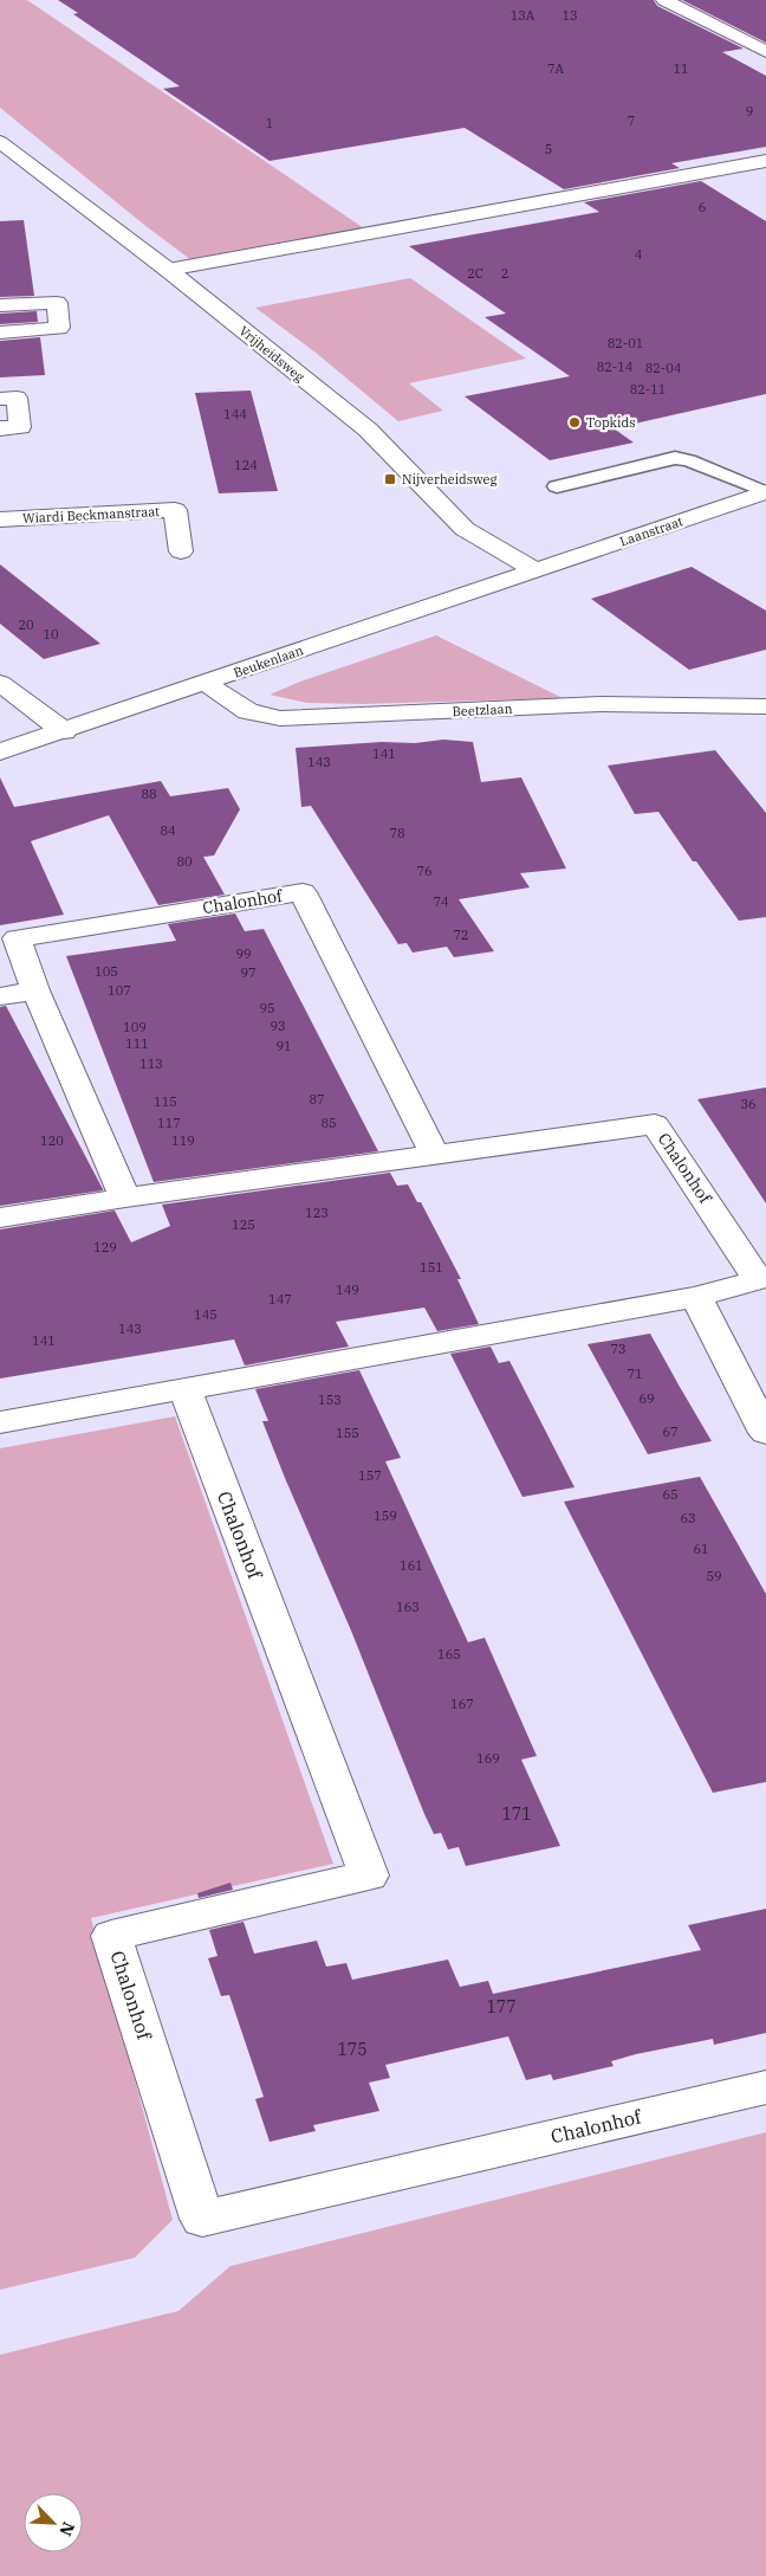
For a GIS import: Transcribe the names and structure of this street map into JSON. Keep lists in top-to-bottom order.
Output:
{
  "streets": {
    "street": [
      "Vrijheidsweg",
      "Wiardi Beckmanstraat",
      "Laanstraat",
      "Beukenlaan",
      "Beetzlaan",
      "Chalonhof"
    ]
  },
  "crossings": [
    ["Vrijheidsweg", "Laanstraat"],
    ["Vrijheidsweg", "Beukenlaan"],
    ["Laanstraat", "Beukenlaan"],
    ["Beukenlaan", "Beetzlaan"]
  ],
  "places": {
    "other": ["Topkids"],
    "transit": ["Nijverheidsweg"]
  },
  "house_numbers": [
    "13A",
    "13",
    "7A",
    "11",
    "9",
    "7",
    "1",
    "5",
    "6",
    "4",
    "2C",
    "2",
    "82-01",
    "82-14",
    "82-04",
    "82-11",
    "144",
    "124",
    "20",
    "10",
    "141",
    "143",
    "88",
    "84",
    "78",
    "80",
    "76",
    "74",
    "72",
    "99",
    "105",
    "97",
    "107",
    "95",
    "93",
    "109",
    "111",
    "91",
    "113",
    "87",
    "115",
    "36",
    "117",
    "85",
    "120",
    "119",
    "123",
    "125",
    "129",
    "151",
    "149",
    "147",
    "145",
    "143",
    "141",
    "73",
    "71",
    "69",
    "153",
    "67",
    "155",
    "157",
    "65",
    "159",
    "63",
    "61",
    "161",
    "59",
    "163",
    "165",
    "167",
    "169",
    "171",
    "177",
    "175"
  ],
  "north": "bottom right"
}
